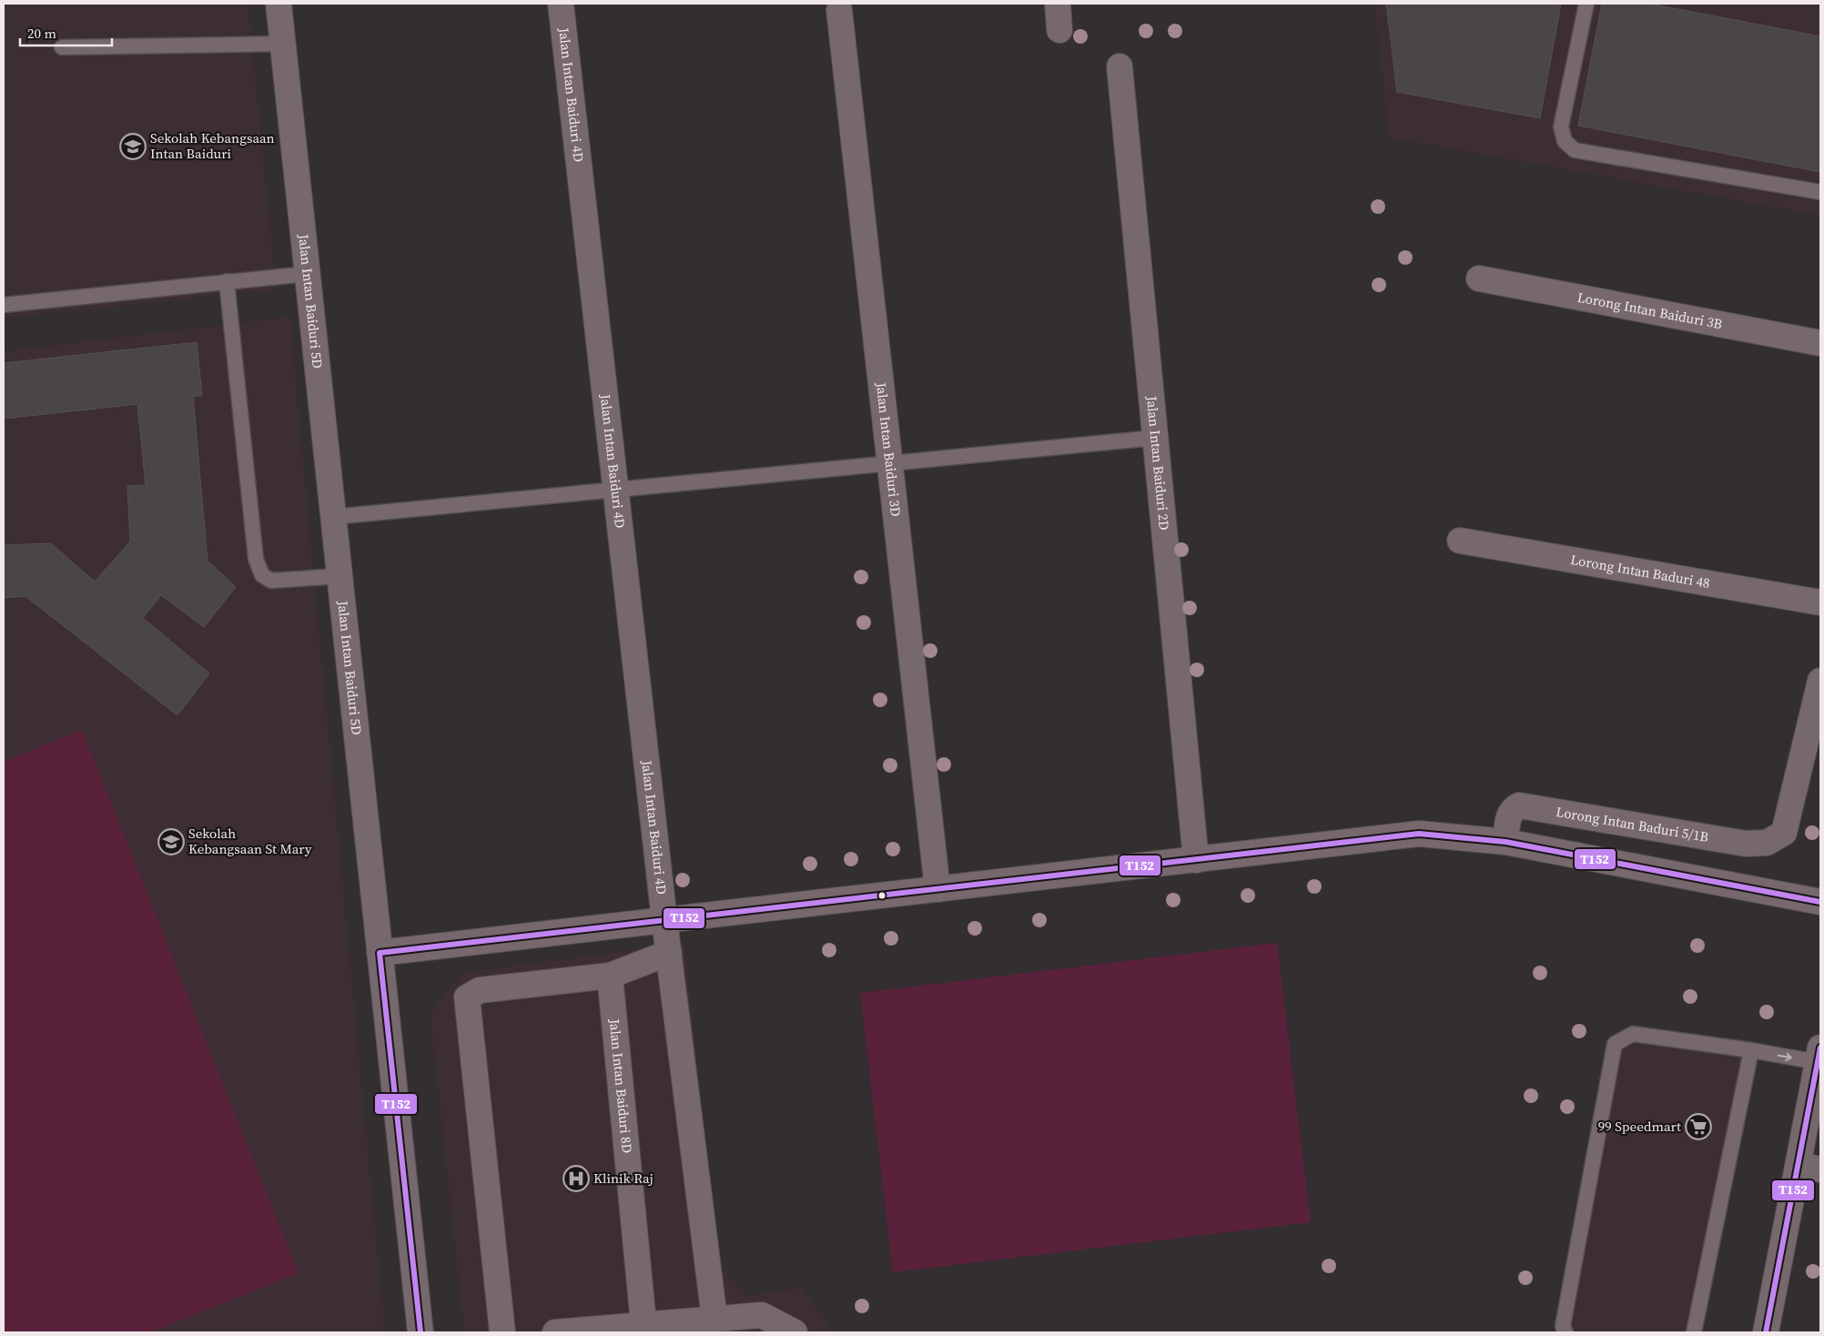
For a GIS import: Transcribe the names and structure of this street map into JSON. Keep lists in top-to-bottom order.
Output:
{
  "streets": {
    "street": [
      "Jalan Intan Baiduri 4D",
      "Jalan Intan Baiduri 5D",
      "Lorong Intan Baiduri 3B",
      "Jalan Intan Baiduri 3D",
      "Jalan Intan Baiduri 2D",
      "Lorong Intan Baduri 48",
      "Lorong Intan Baduri 5/1B",
      "Jalan Intan Baiduri 8D"
    ]
  },
  "places": {
    "school or university": ["Sekolah Kebangsaan Intan Baiduri", "Sekolah Kebangsaan St Mary"],
    "supermarket": ["99 Speedmart"],
    "hospital": ["Klinik Raj"]
  },
  "lines": ["transit line T152"],
  "scale_bar": "20 m"
}
